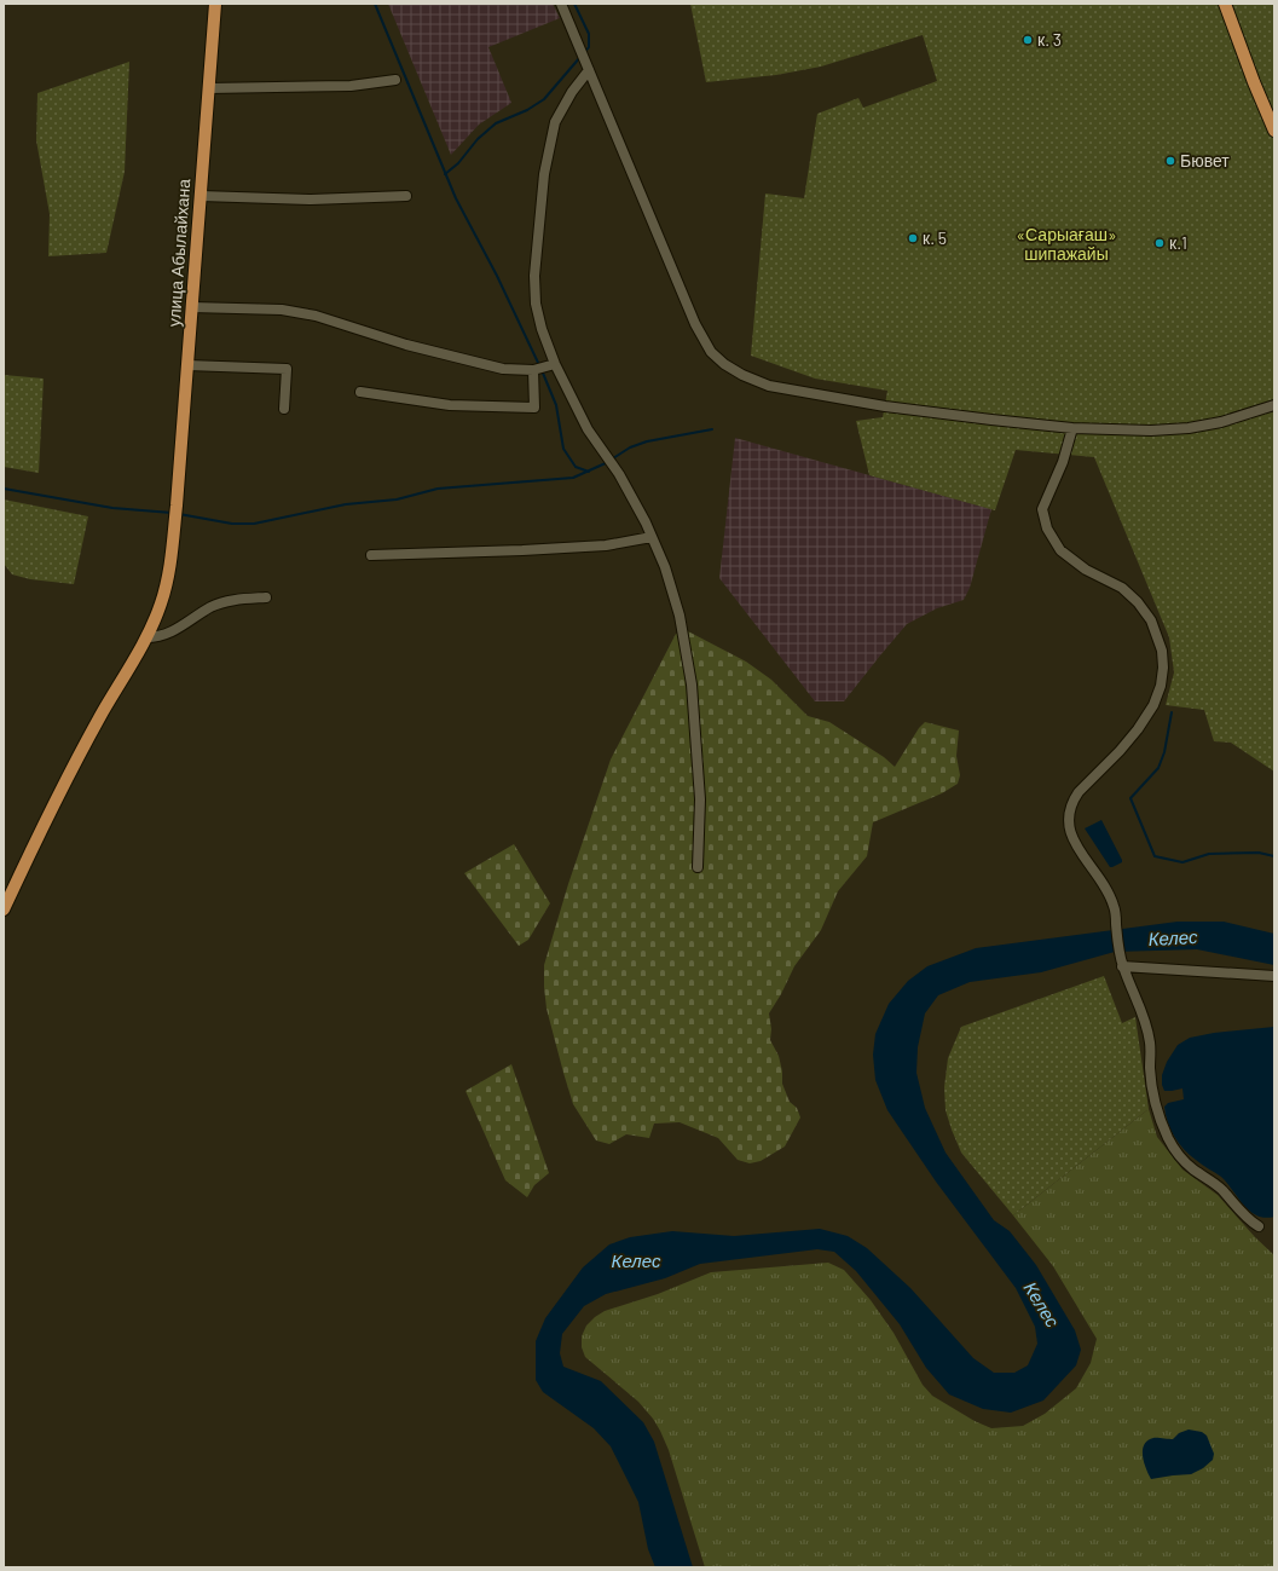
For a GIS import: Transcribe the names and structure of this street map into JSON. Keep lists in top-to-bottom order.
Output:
{
  "streets": {
    "main road": ["улица Абылайхана"]
  },
  "water": ["Келес"],
  "parks": ["«Сарыағаш» шипажайы"],
  "places": [
    "к. 3",
    "Бювет",
    "к. 5",
    "к.1"
  ]
}
